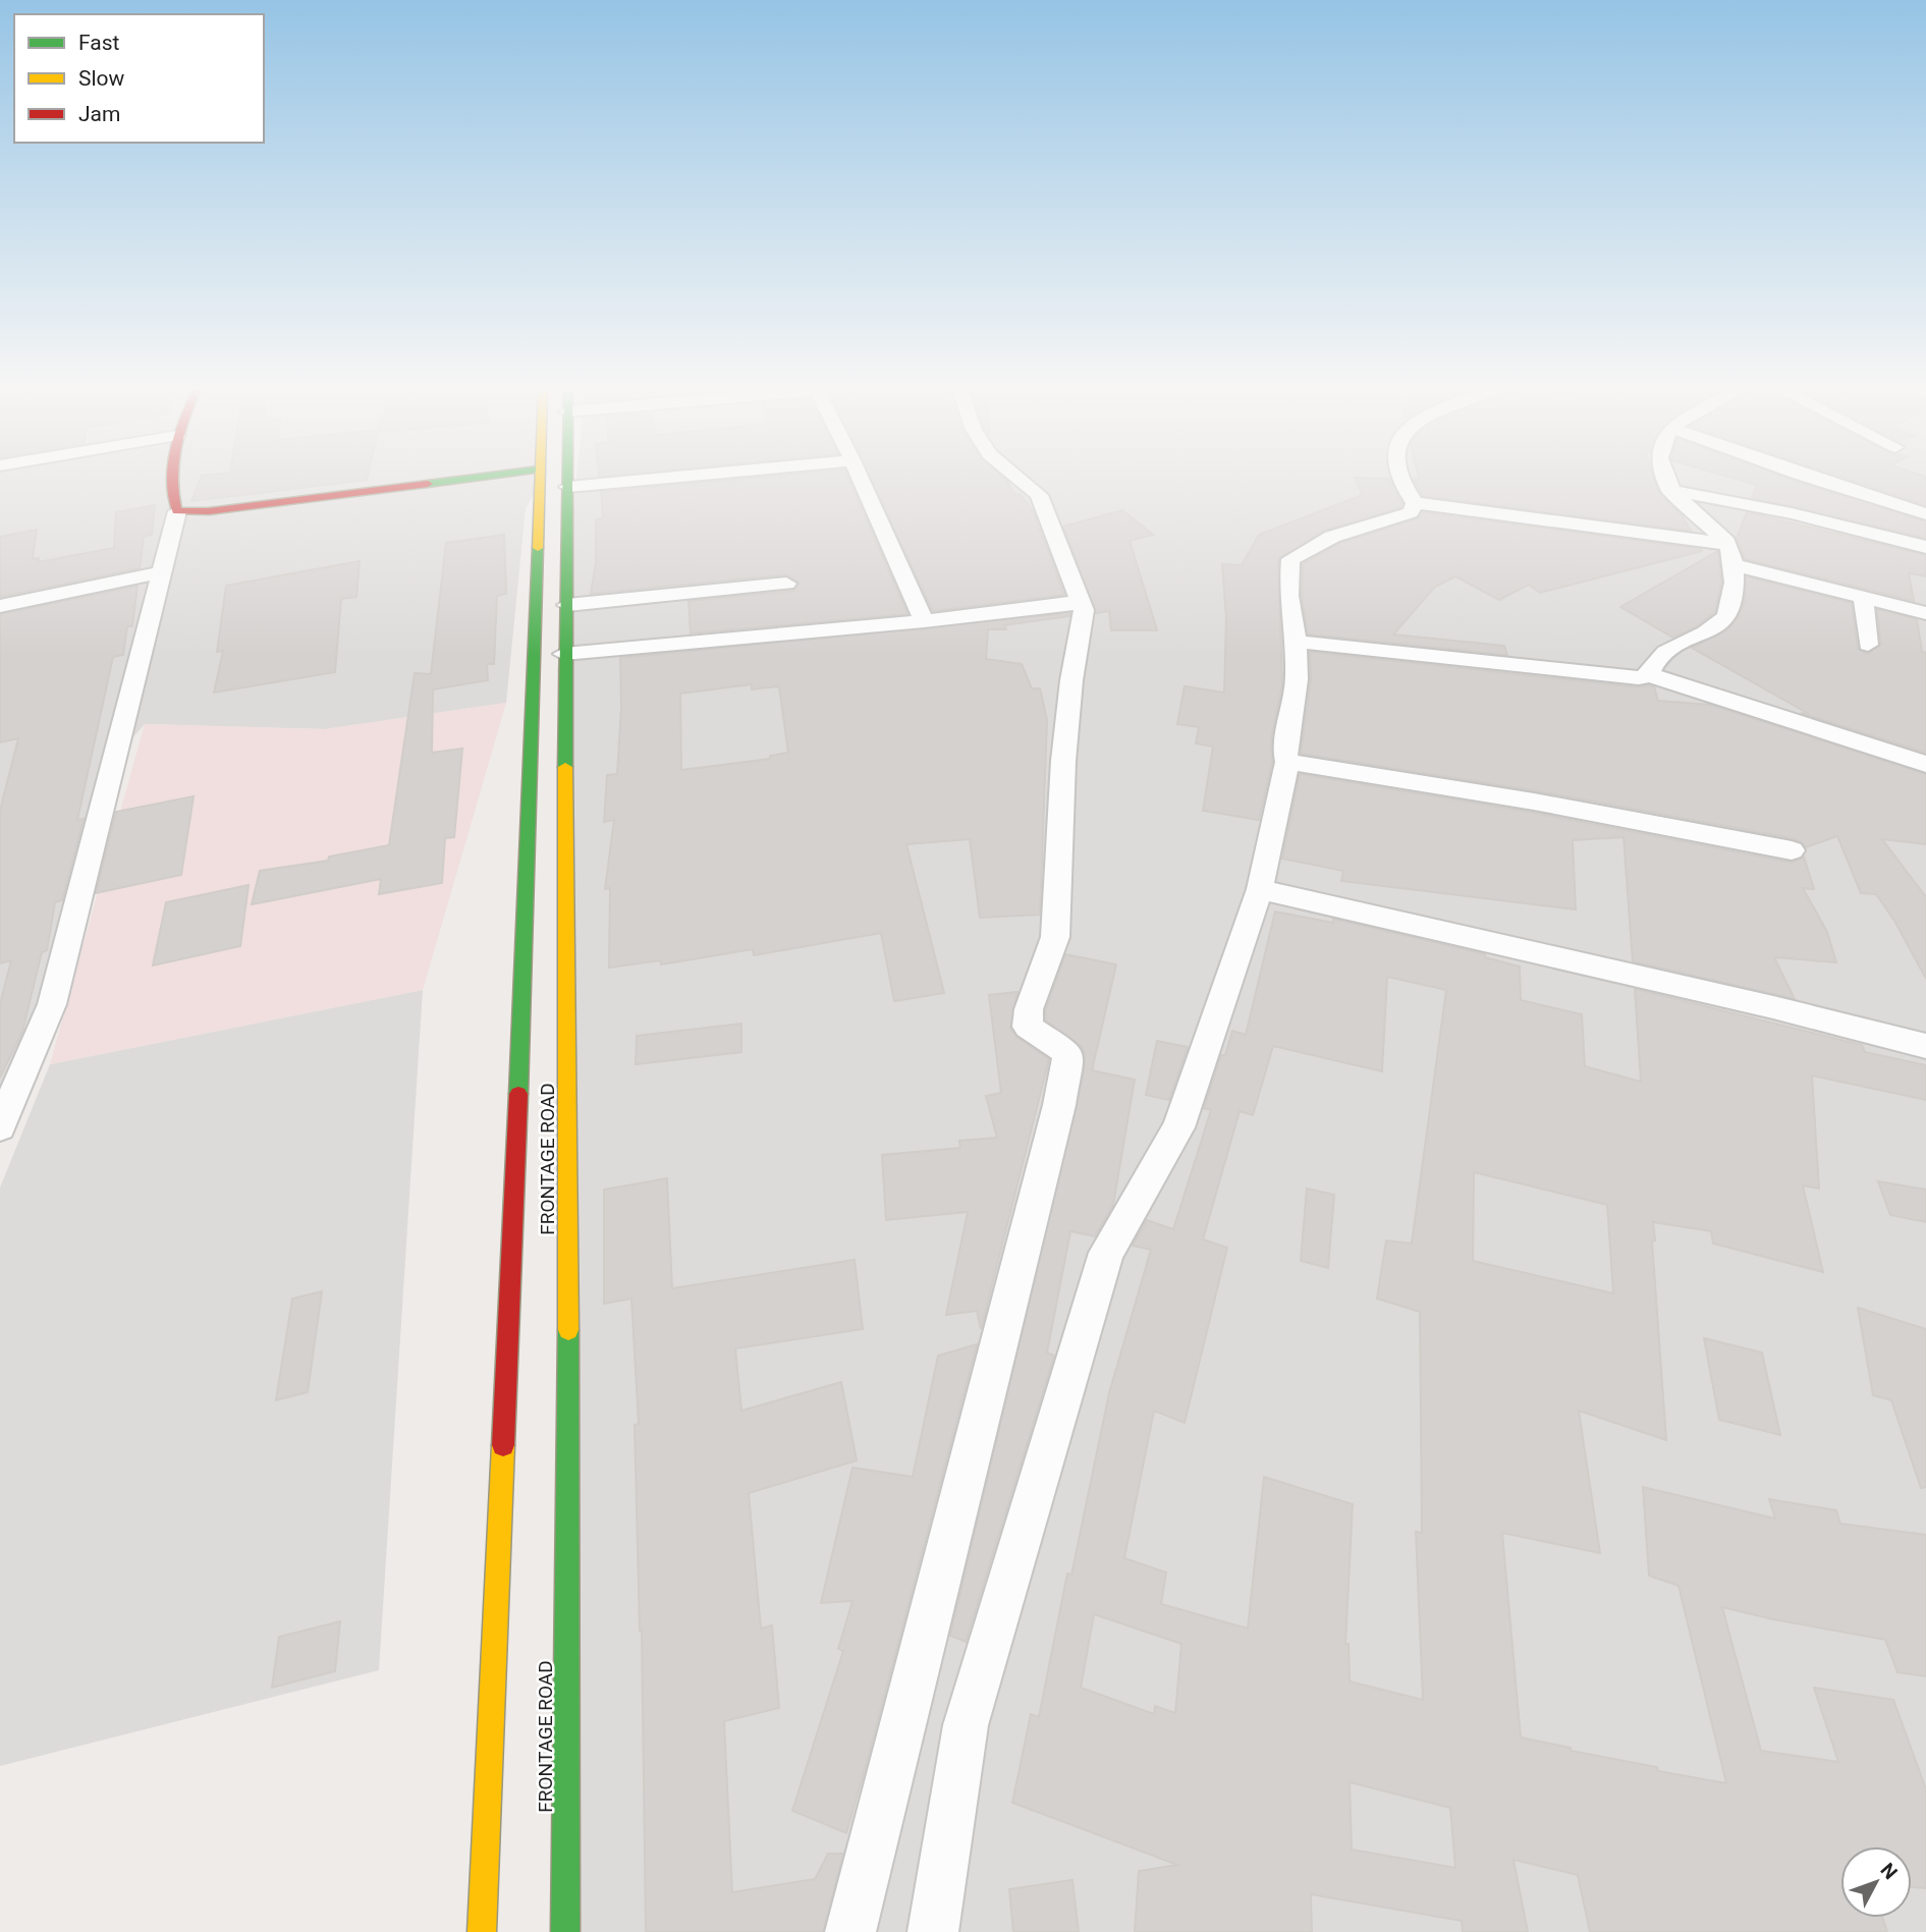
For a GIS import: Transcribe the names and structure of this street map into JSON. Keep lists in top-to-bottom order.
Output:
{
  "streets": {
    "main road": ["FRONTAGE ROAD"]
  },
  "legend": ["Fast", "Slow", "Jam"],
  "north": "top right"
}
